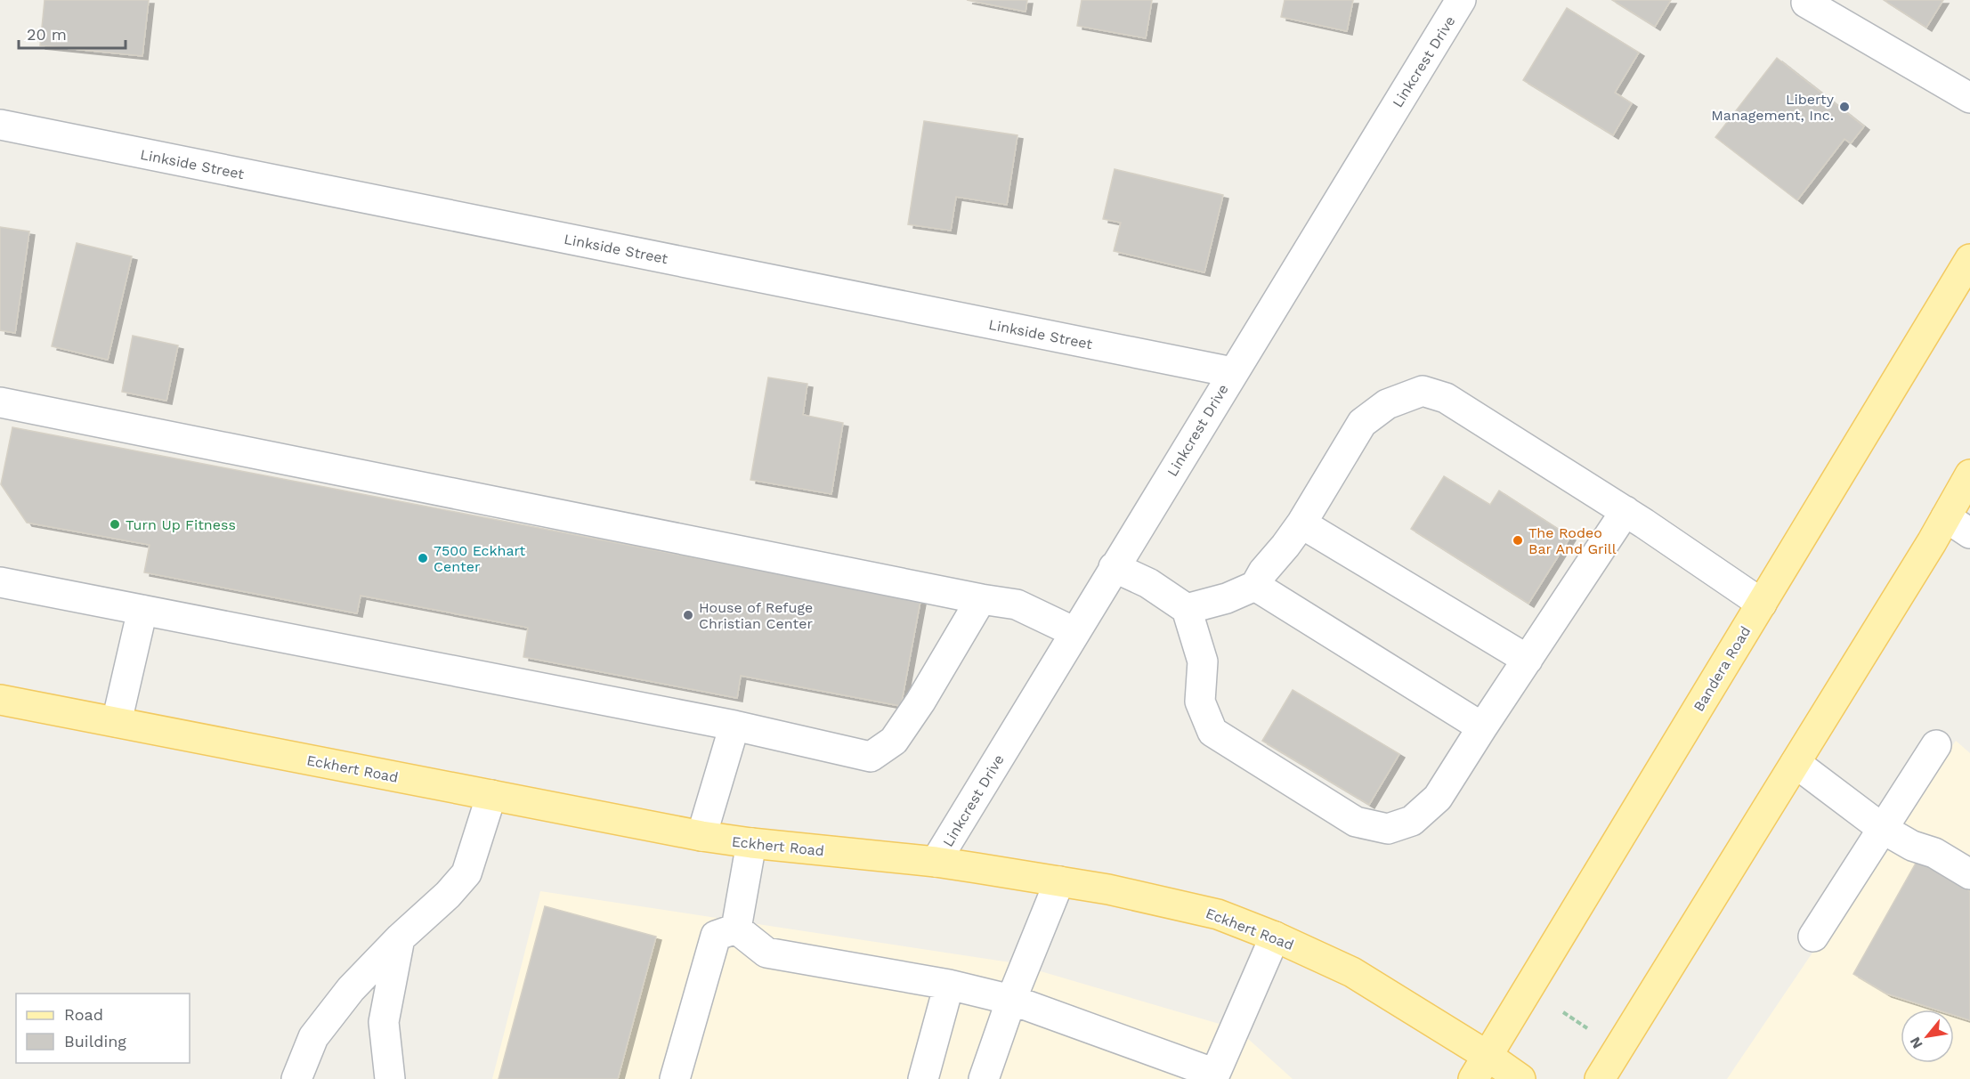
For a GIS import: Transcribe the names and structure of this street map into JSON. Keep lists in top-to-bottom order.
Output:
{
  "streets": {
    "main road": ["Bandera Road", "Eckhert Road"],
    "street": ["Linkcrest Drive", "Linkside Street"]
  },
  "crossings": [
    ["Linkcrest Drive", "Linkside Street"],
    ["Linkcrest Drive", "Eckhert Road"],
    ["Bandera Road", "Eckhert Road"]
  ],
  "places": [
    "Liberty Management, Inc.",
    "Turn Up Fitness",
    "The Rodeo Bar And Grill",
    "7500 Eckhart Center",
    "House of Refuge Christian Center"
  ],
  "legend": ["Road", "Building"],
  "scale_bar": "20 m",
  "north": "bottom left"
}
